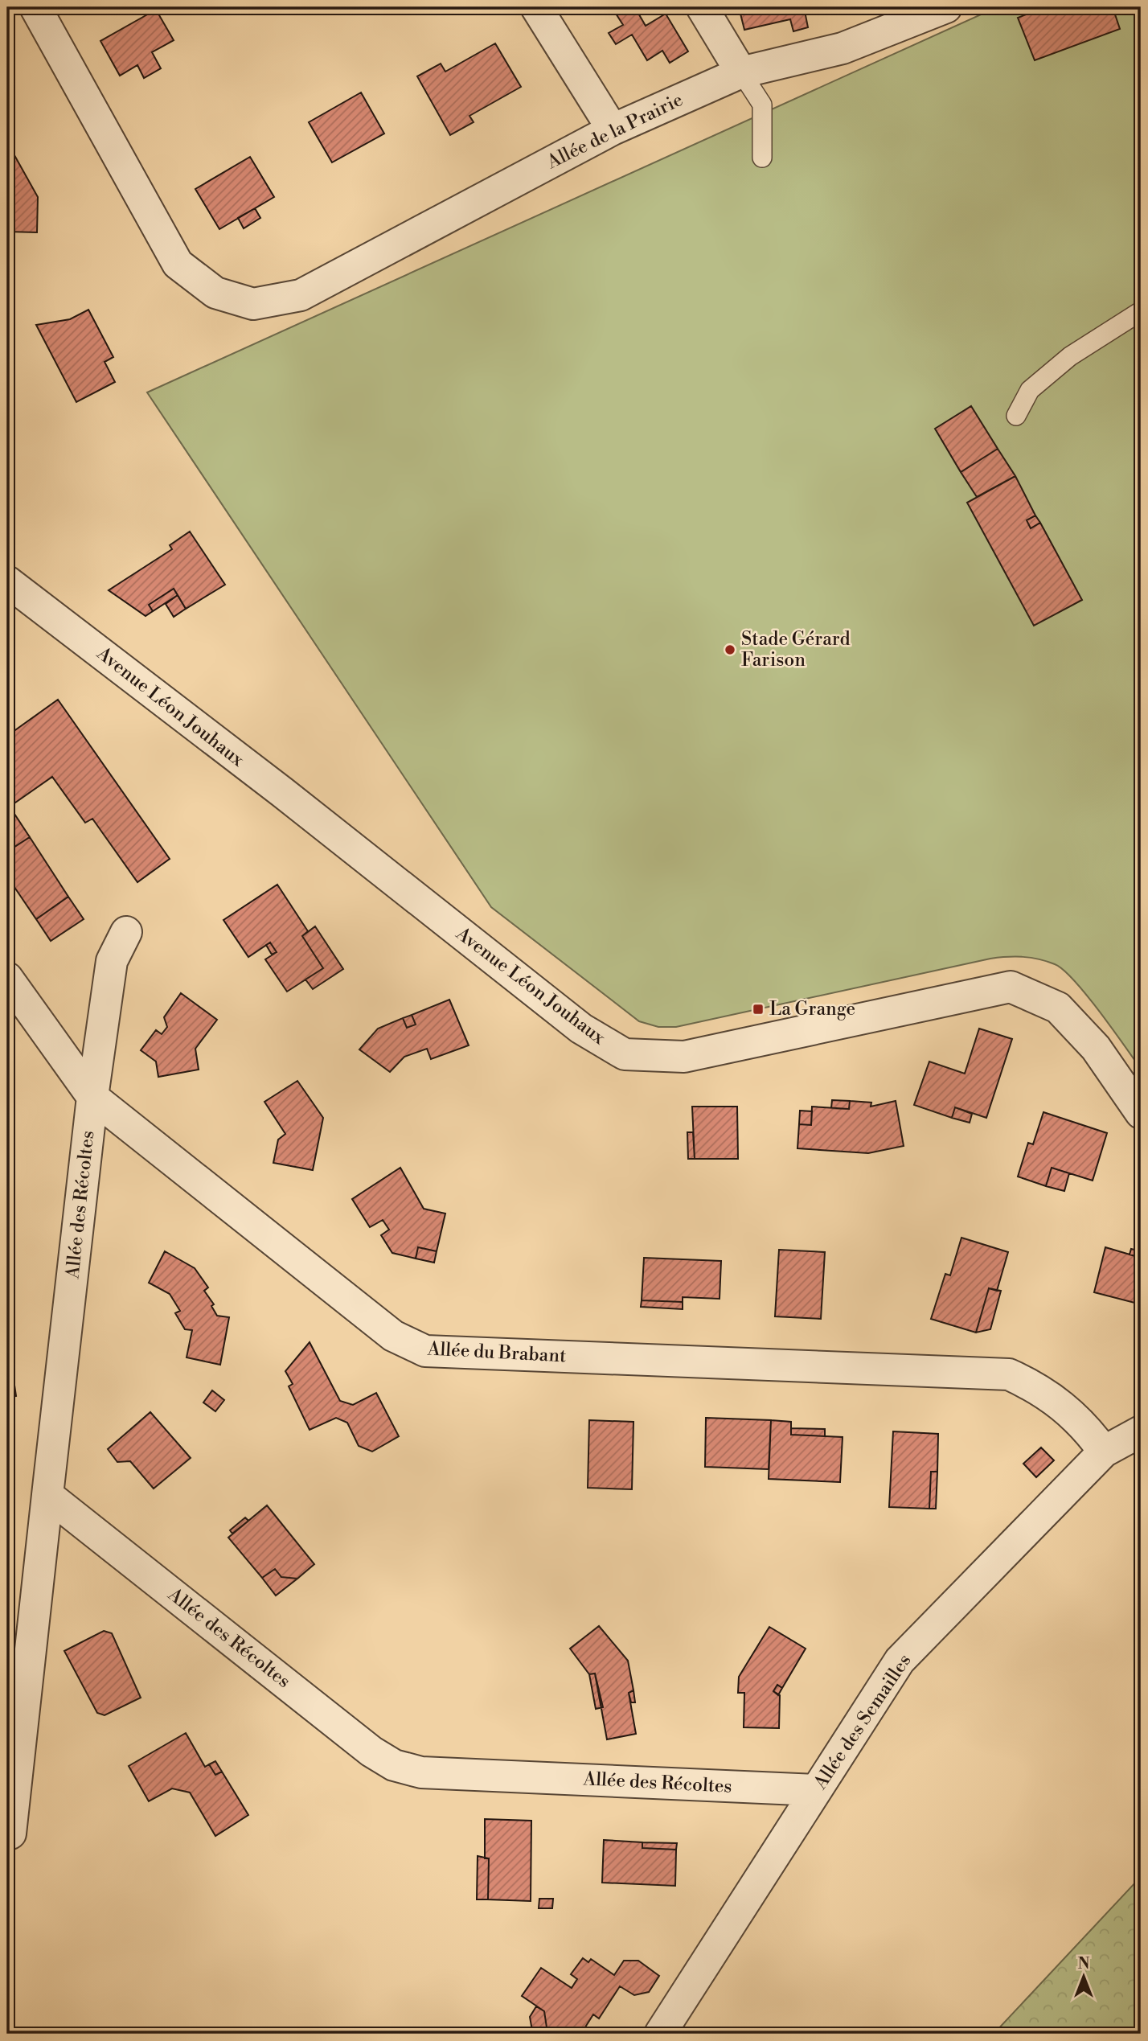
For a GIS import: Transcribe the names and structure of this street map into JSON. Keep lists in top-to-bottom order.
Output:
{
  "streets": {
    "street": [
      "Allée de la Prairie",
      "Avenue Léon Jouhaux",
      "Allée des Récoltes",
      "Allée du Brabant",
      "Allée des Semailles"
    ]
  },
  "crossings": [
    ["Allée des Récoltes", "Allée du Brabant"],
    ["Allée des Récoltes", "Allée des Semailles"],
    ["Allée du Brabant", "Allée des Semailles"]
  ],
  "places": {
    "other": ["Stade Gérard Farison"],
    "transit": ["La Grange"]
  },
  "north": "top"
}
